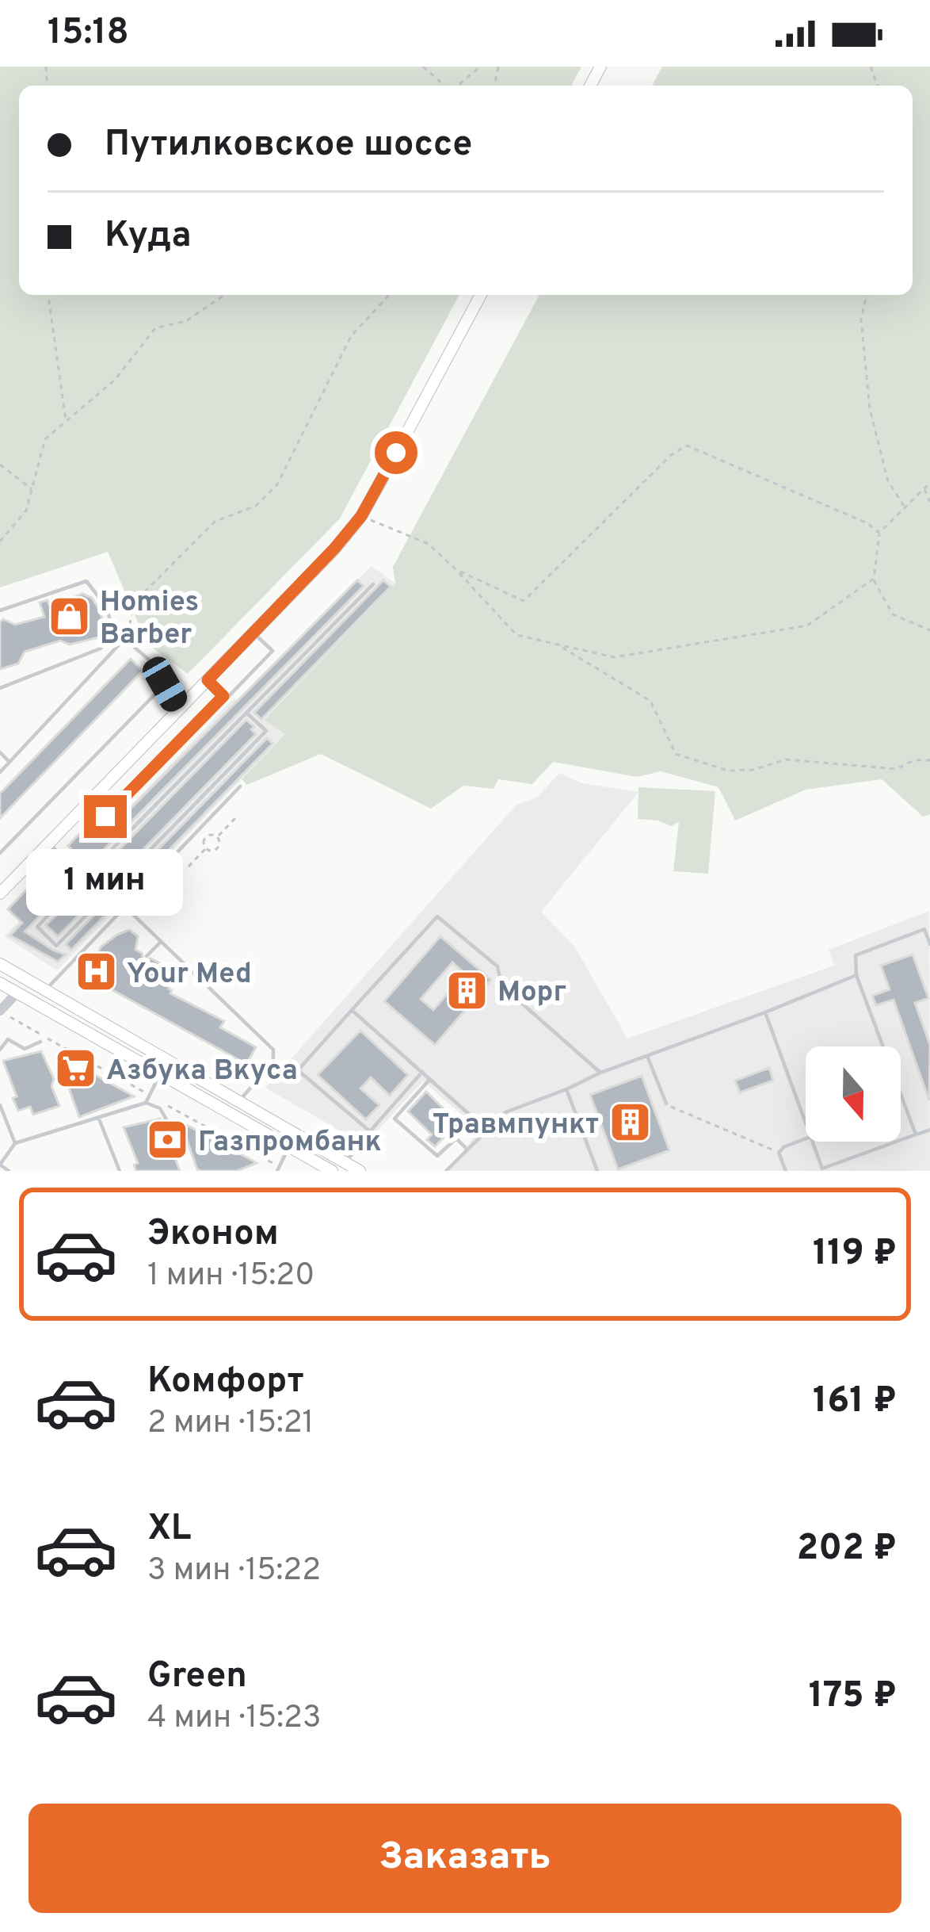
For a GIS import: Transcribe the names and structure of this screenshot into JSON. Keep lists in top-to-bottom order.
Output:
{
  "places": {
    "shop": ["Homies Barber"],
    "hospital": ["Your Med"],
    "building": ["Морг", "Травмпункт"],
    "supermarket": ["Азбука Вкуса"],
    "bank": ["Газпромбанк"]
  },
  "north": "bottom",
  "page": {
    "status": "15:18",
    "banner": ["Путилковское шоссе", "Куда"],
    "bubble": "1 мин",
    "list": [
      {
        "name": "Эконом",
        "note": "1 мин · 15:20",
        "value": "119 ₽"
      },
      {
        "name": "Комфорт",
        "note": "2 мин · 15:21",
        "value": "161 ₽"
      },
      {
        "name": "XL",
        "note": "3 мин · 15:22",
        "value": "202 ₽"
      },
      {
        "name": "Green",
        "note": "4 мин · 15:23",
        "value": "175 ₽"
      }
    ],
    "buttons": "Заказать"
  }
}
